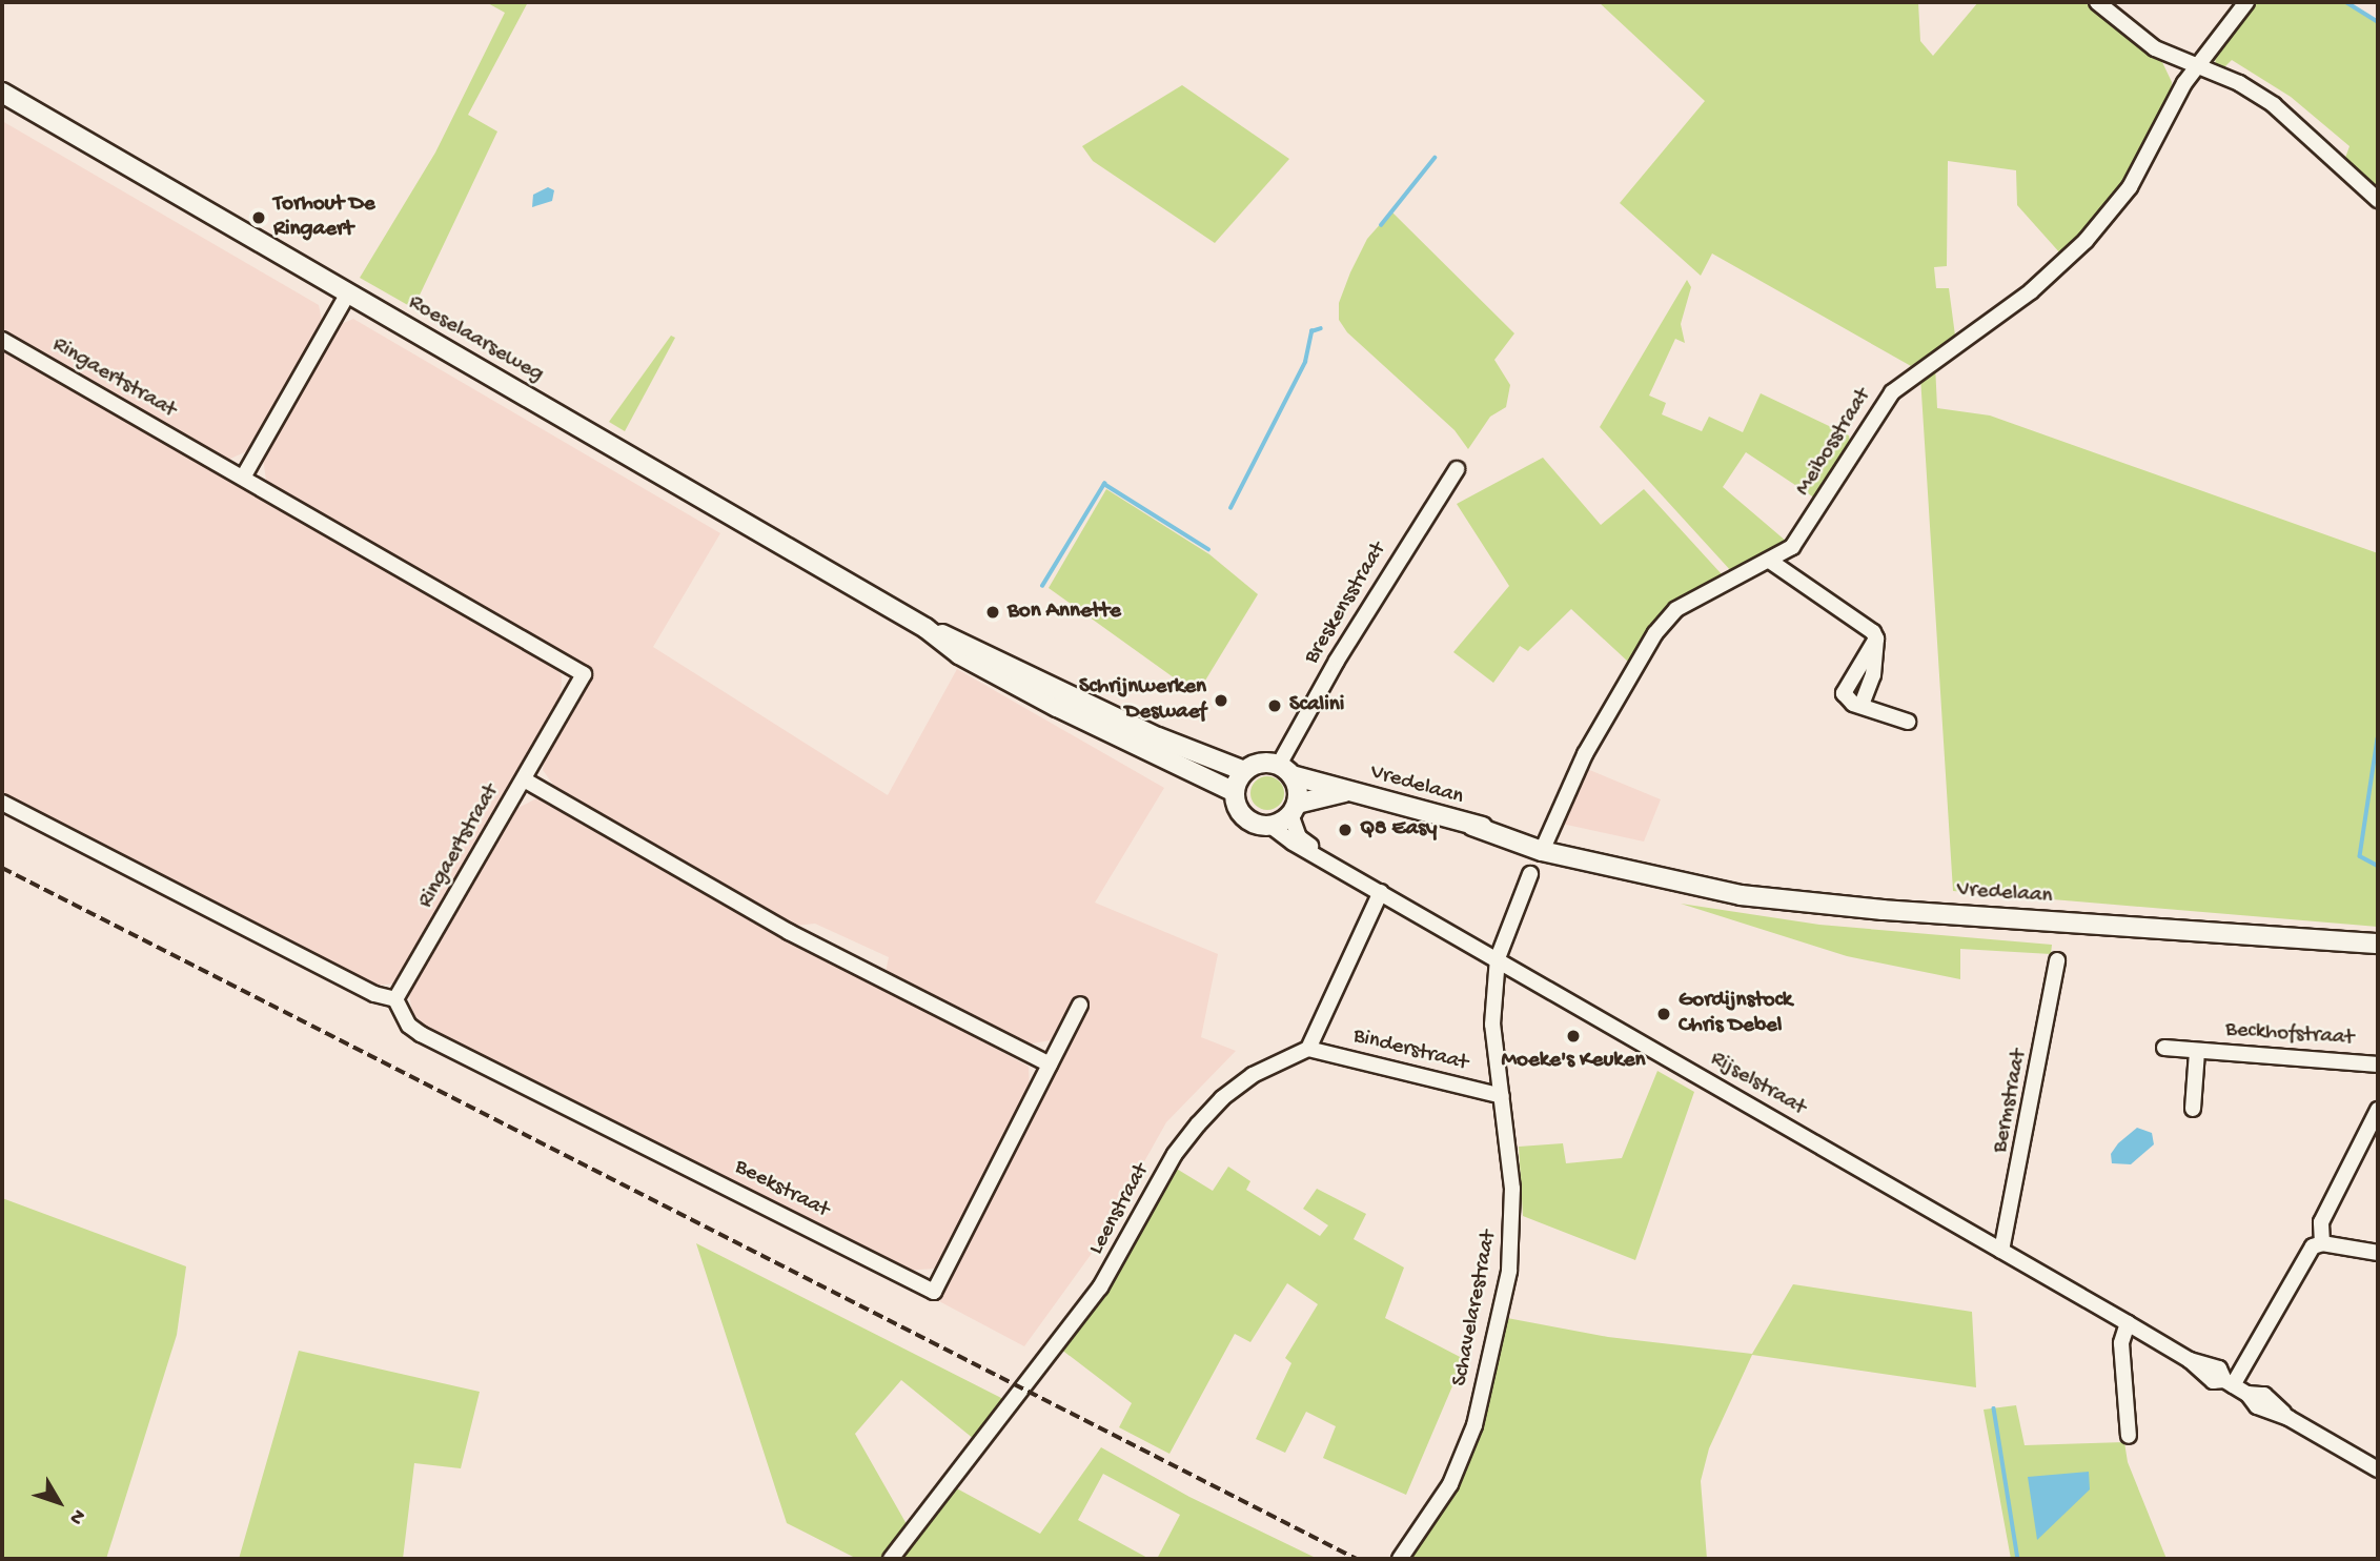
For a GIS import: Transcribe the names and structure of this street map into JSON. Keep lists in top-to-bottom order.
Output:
{
  "streets": {
    "main road": ["Roeselaarseweg", "Vredelaan"],
    "street": [
      "Ringaertstraat",
      "Meibosstraat",
      "Breskensstraat",
      "Beckhofstraat",
      "Binderstraat",
      "Rijselstraat",
      "Bermstraat",
      "Beekstraat",
      "Leenstraat",
      "Schavelarestraat"
    ]
  },
  "crossings": [
    ["Roeselaarseweg", "Breskensstraat"],
    ["Roeselaarseweg", "Vredelaan"],
    ["Roeselaarseweg", "Rijselstraat"],
    ["Ringaertstraat", "Beekstraat"],
    ["Meibosstraat", "Vredelaan"],
    ["Breskensstraat", "Vredelaan"],
    ["Breskensstraat", "Rijselstraat"],
    ["Vredelaan", "Rijselstraat"],
    ["Binderstraat", "Leenstraat"],
    ["Binderstraat", "Schavelarestraat"],
    ["Rijselstraat", "Bermstraat"],
    ["Rijselstraat", "Schavelarestraat"]
  ],
  "places": [
    "Torhout De Ringaert",
    "Bon Annette",
    "Schrijnwerken Deswaef",
    "Scalini",
    "Q8 Easy",
    "Gordijnstock Chris Debel",
    "Moeke's Keuken"
  ],
  "north": "bottom right"
}
